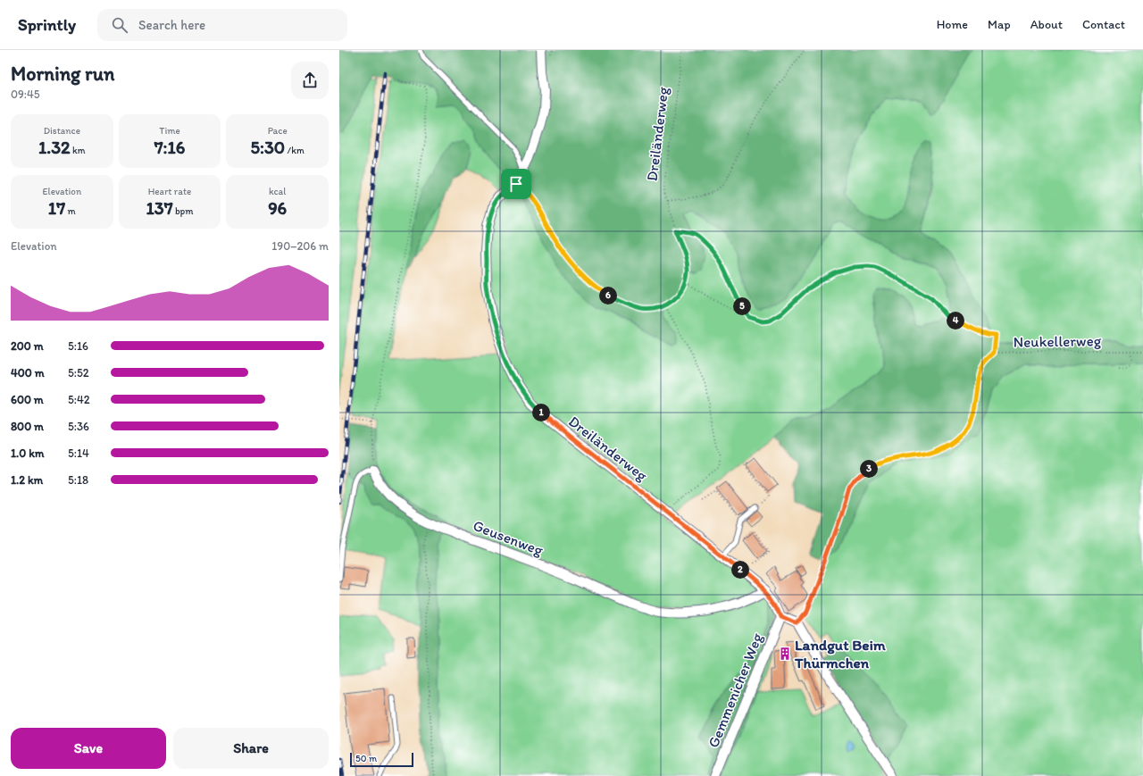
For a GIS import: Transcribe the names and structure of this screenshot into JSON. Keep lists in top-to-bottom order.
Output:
{
  "streets": {
    "street": ["Dreiländerweg", "Geusenweg", "Gemmenicher Weg"],
    "path": ["Neukellerweg"]
  },
  "crossings": [
    ["Dreiländerweg", "Geusenweg"],
    ["Dreiländerweg", "Gemmenicher Weg"]
  ],
  "places": {
    "building": ["Landgut Beim Thürmchen"]
  },
  "scale_bar": "50 m",
  "page": {
    "header": "Sprintly",
    "search": "Search here",
    "nav": [
      "Home",
      "Map",
      "About",
      "Contact"
    ],
    "heading": ["Morning run", "09:45"],
    "stats": [
      ["Distance", "1.32 km"],
      ["Time", "7:16"],
      ["Pace", "5:30 /km"],
      ["Elevation", "17 m"],
      ["Heart rate", "137 bpm"],
      ["kcal", "96"]
    ],
    "chart": ["Elevation", "190–206 m"],
    "pins": [
      "6",
      "5",
      "4",
      "1",
      "3",
      "2"
    ],
    "list": [
      {
        "name": "200 m",
        "note": "5:16"
      },
      {
        "name": "400 m",
        "note": "5:52"
      },
      {
        "name": "600 m",
        "note": "5:42"
      },
      {
        "name": "800 m",
        "note": "5:36"
      },
      {
        "name": "1.0 km",
        "note": "5:14"
      },
      {
        "name": "1.2 km",
        "note": "5:18"
      }
    ],
    "buttons": ["Save", "Share"],
    "scale": "50 m"
  }
}
